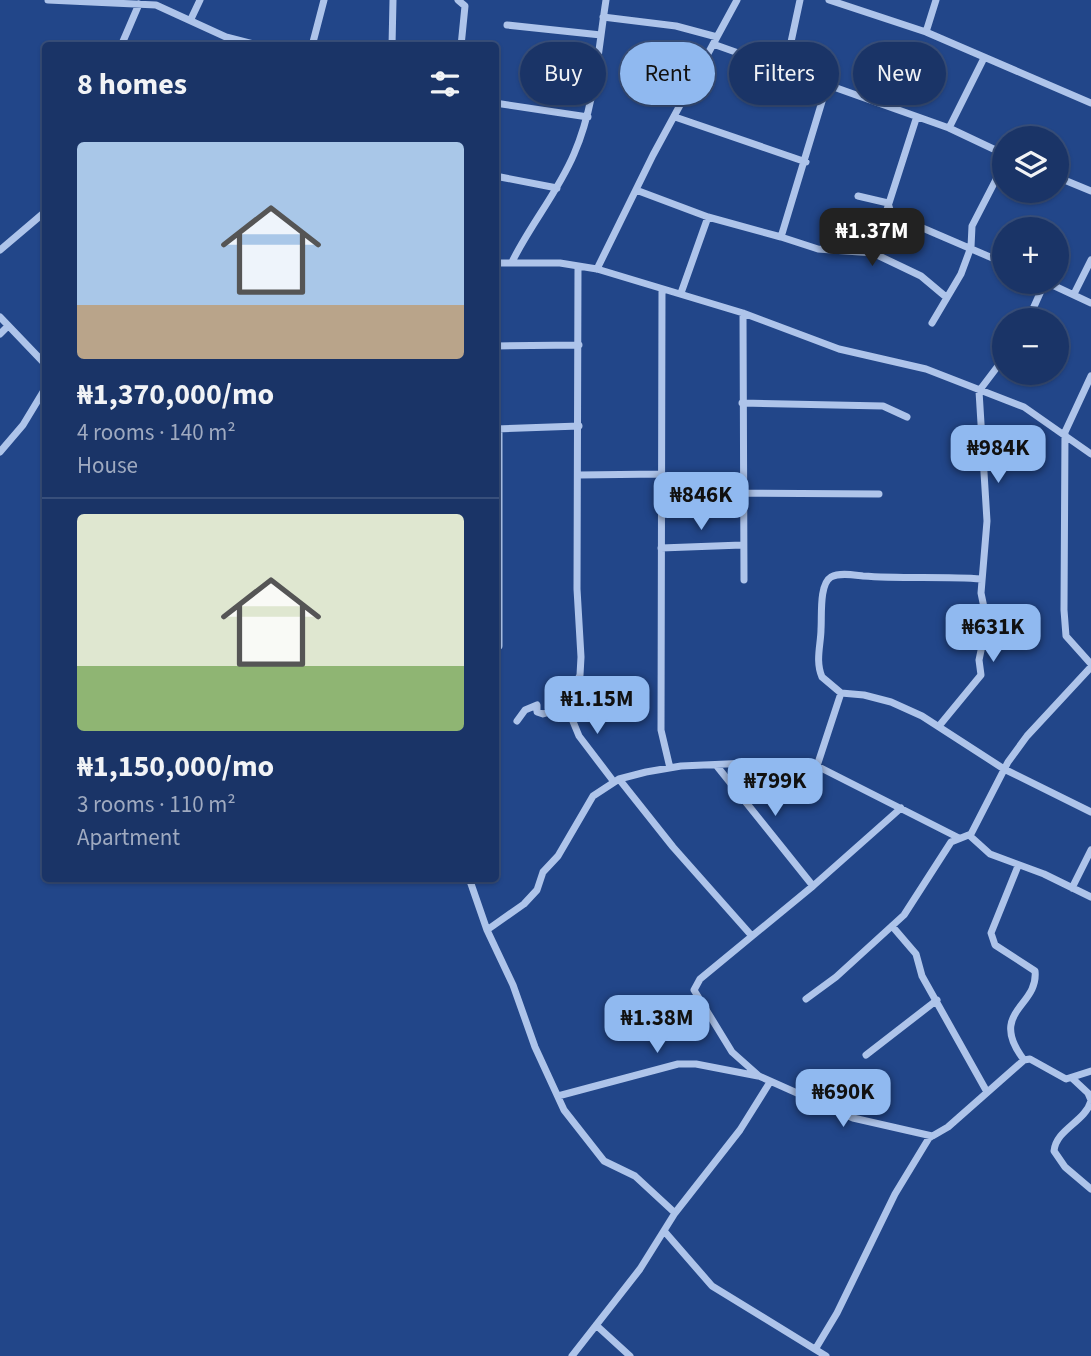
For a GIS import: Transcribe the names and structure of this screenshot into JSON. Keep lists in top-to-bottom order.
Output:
{
  "page": {
    "chip": [
      "Buy",
      "Rent",
      "Filters",
      "New"
    ],
    "heading": "8 homes",
    "map_buttons": ["+", "−"],
    "list": [
      {
        "name": "₦1,370,000/mo",
        "note": "4 rooms · 140 m² · House"
      },
      {
        "name": "₦1,150,000/mo",
        "note": "3 rooms · 110 m² · Apartment"
      }
    ],
    "price": [
      "₦1.37M",
      "₦984K",
      "₦846K",
      "₦631K",
      "₦1.15M",
      "₦799K",
      "₦1.38M",
      "₦690K"
    ]
  }
}
